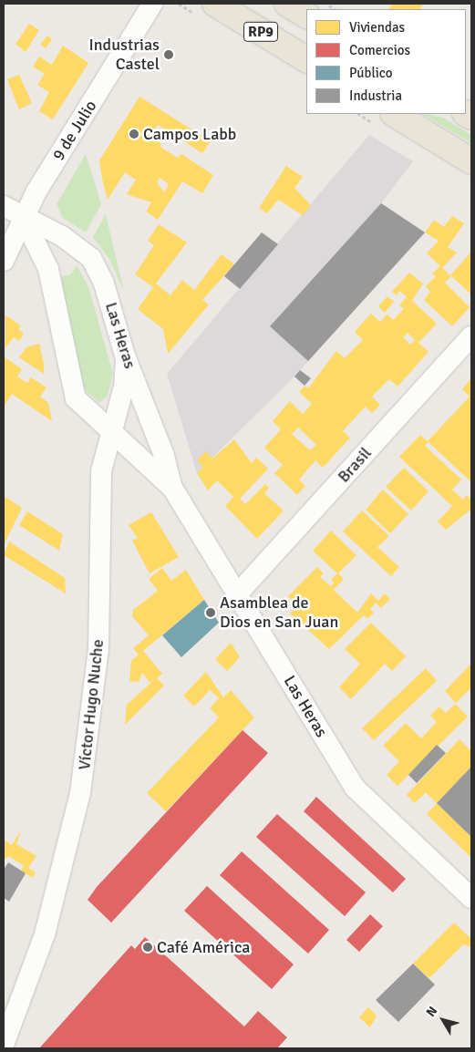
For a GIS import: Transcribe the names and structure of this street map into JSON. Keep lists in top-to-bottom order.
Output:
{
  "streets": {
    "main road": ["RP9"],
    "street": [
      "9 de Julio",
      "Las Heras",
      "Brasil",
      "Víctor Hugo Nuche"
    ]
  },
  "crossings": [
    ["9 de Julio", "Las Heras"],
    ["Las Heras", "Brasil"],
    ["Las Heras", "Víctor Hugo Nuche"]
  ],
  "places": [
    "Industrias Castel",
    "Campos Labb",
    "Asamblea de Dios en San Juan",
    "Café América"
  ],
  "legend": [
    "Viviendas",
    "Comercios",
    "Público",
    "Industria"
  ],
  "north": "top left"
}
